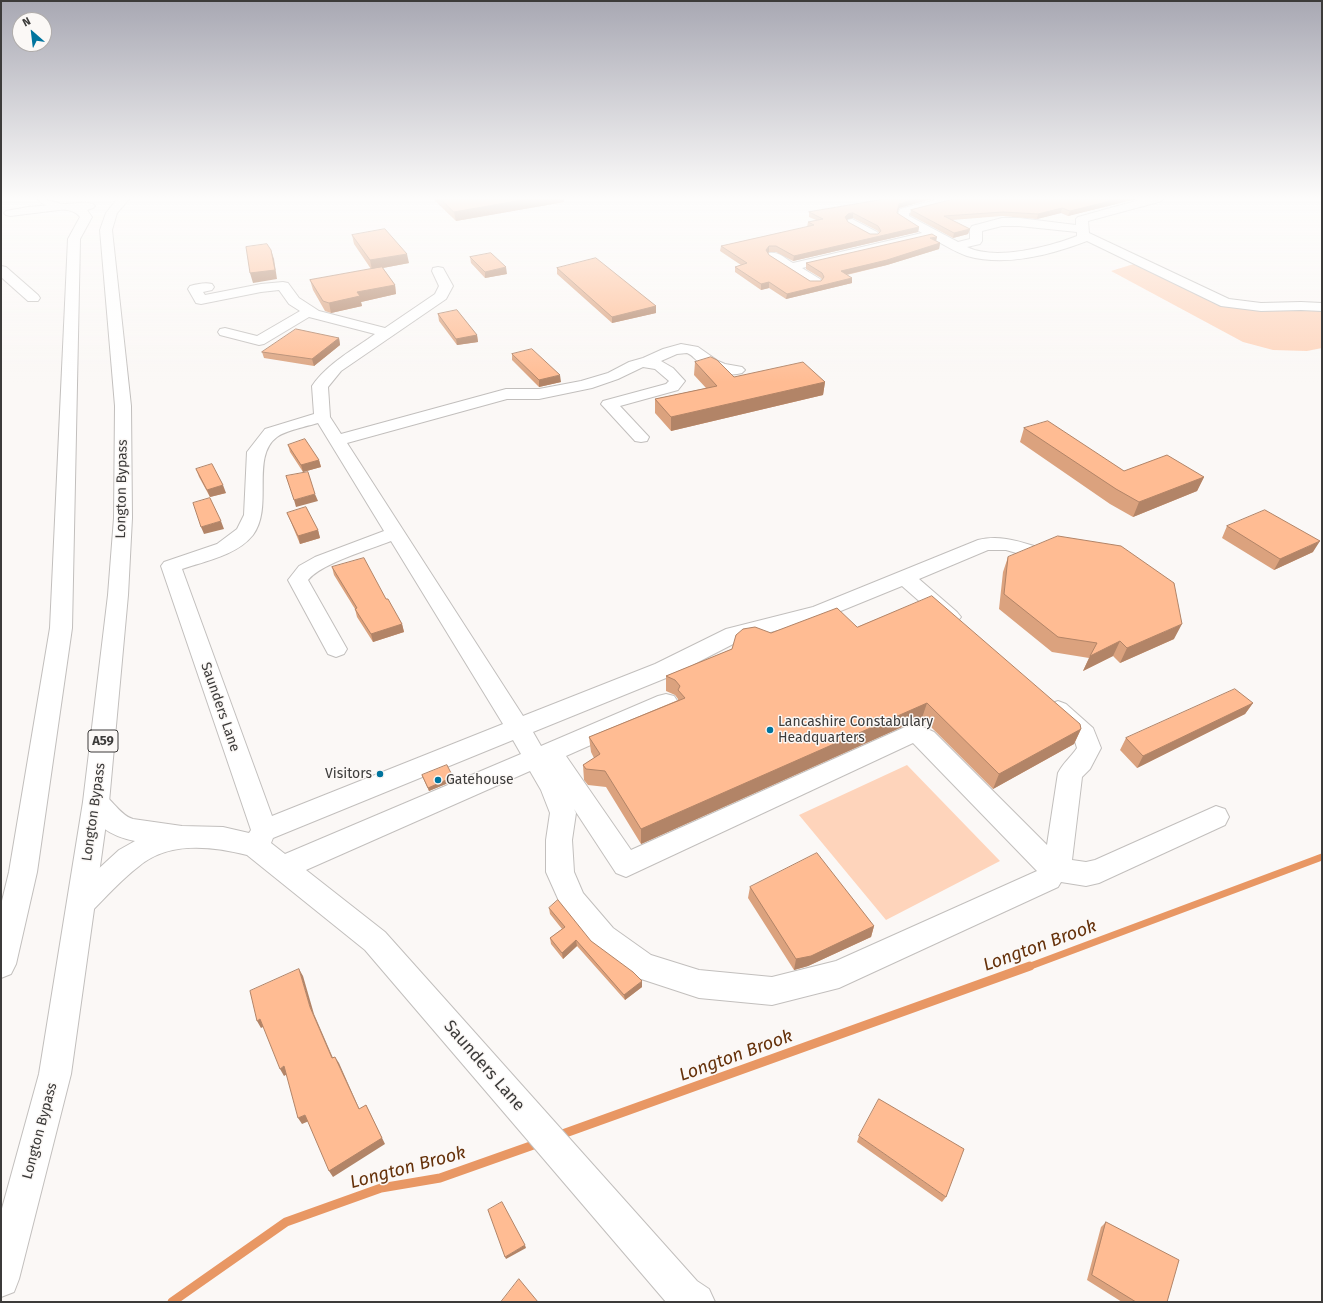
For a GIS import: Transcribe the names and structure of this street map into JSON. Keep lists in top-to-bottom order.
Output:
{
  "streets": {
    "main road": ["Longton Bypass", "Saunders Lane", "A59"]
  },
  "crossings": [
    ["Longton Bypass", "Saunders Lane"]
  ],
  "water": ["Longton Brook"],
  "places": ["Lancashire Constabulary Headquarters", "Visitors", "Gatehouse"],
  "north": "top left"
}
